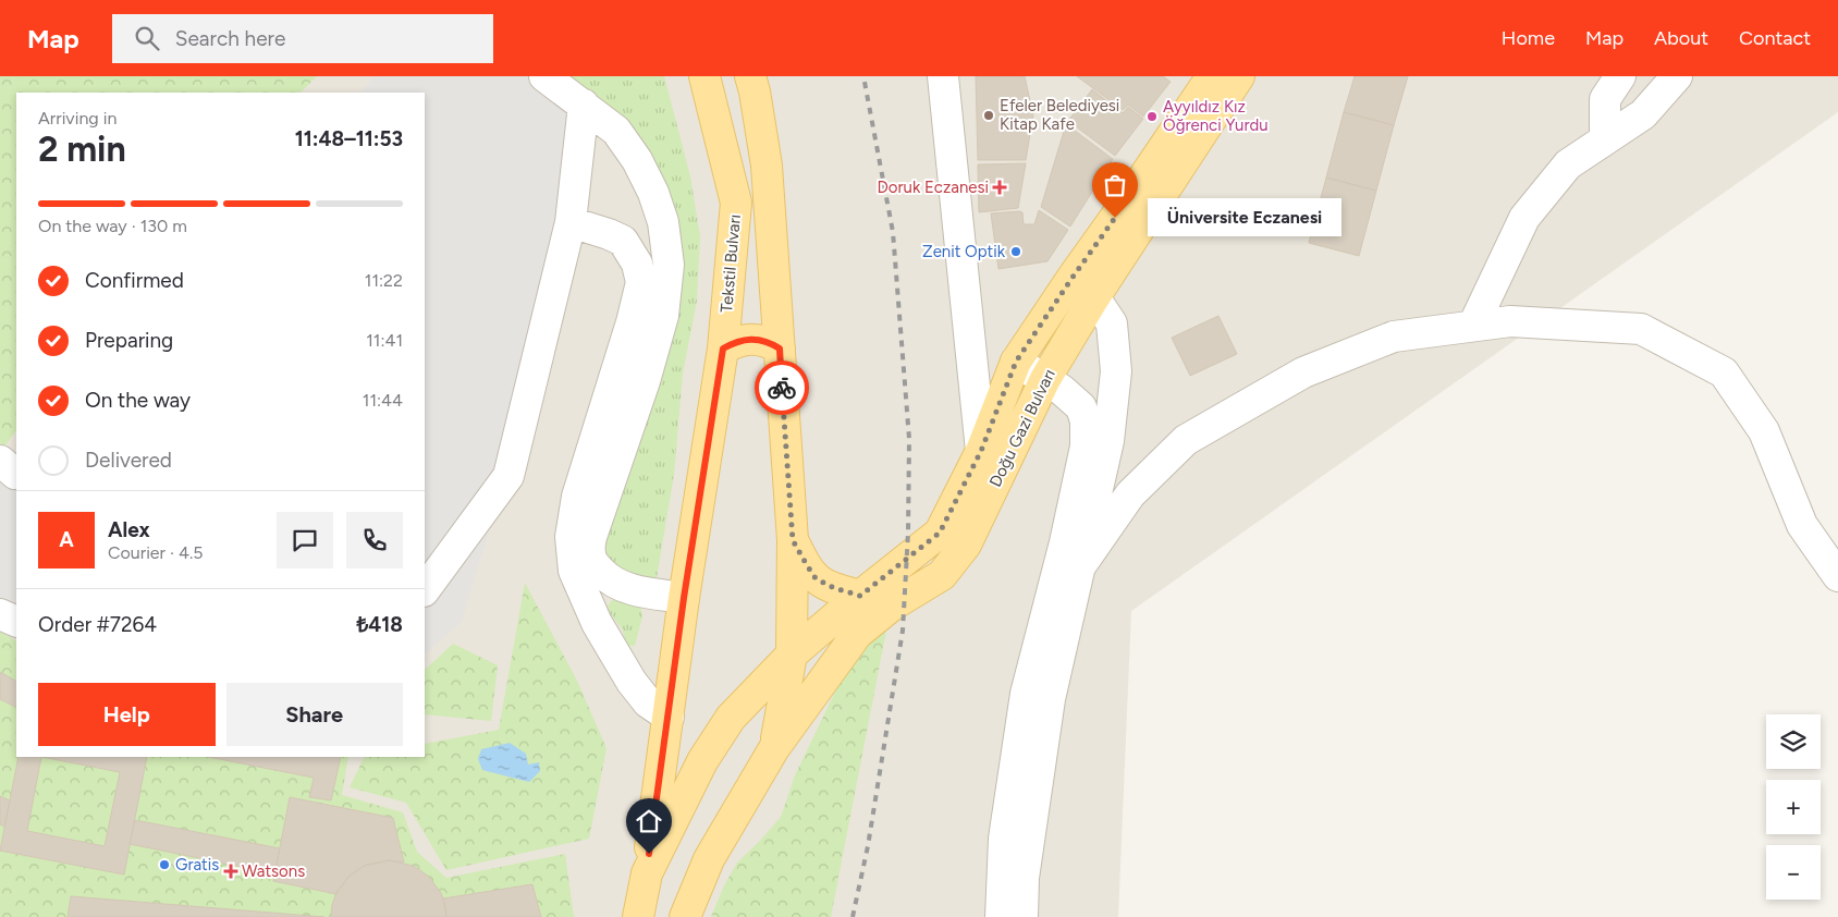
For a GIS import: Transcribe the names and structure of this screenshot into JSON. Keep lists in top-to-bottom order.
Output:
{
  "streets": {
    "main road": ["Tekstil Bulvarı", "Doğu Gazi Bulvarı"]
  },
  "places": {
    "other": [
      "Efeler Belediyesi Kitap Kafe",
      "Ayyıldız Kız Öğrenci Yurdu",
      "Üniversite Eczanesi",
      "Zenit Optik",
      "Gratis"
    ],
    "health": ["Doruk Eczanesi", "Watsons"]
  },
  "page": {
    "header": "Map",
    "search": "Search here",
    "nav": [
      "Home",
      "Map",
      "About",
      "Contact"
    ],
    "heading": ["2 min", "Arriving in", "11:48–11:53"],
    "panel": [
      "Alex",
      "Courier · 4.5",
      "Order #7264",
      "₺418"
    ],
    "bar": "On the way · 130 m",
    "bubble": "Üniversite Eczanesi",
    "list": [
      ["Confirmed", "11:22"],
      ["Preparing", "11:41"],
      ["On the way", "11:44"],
      "Delivered"
    ],
    "round": "A",
    "buttons": ["Help", "Share"],
    "map_buttons": ["+", "−"]
  }
}
